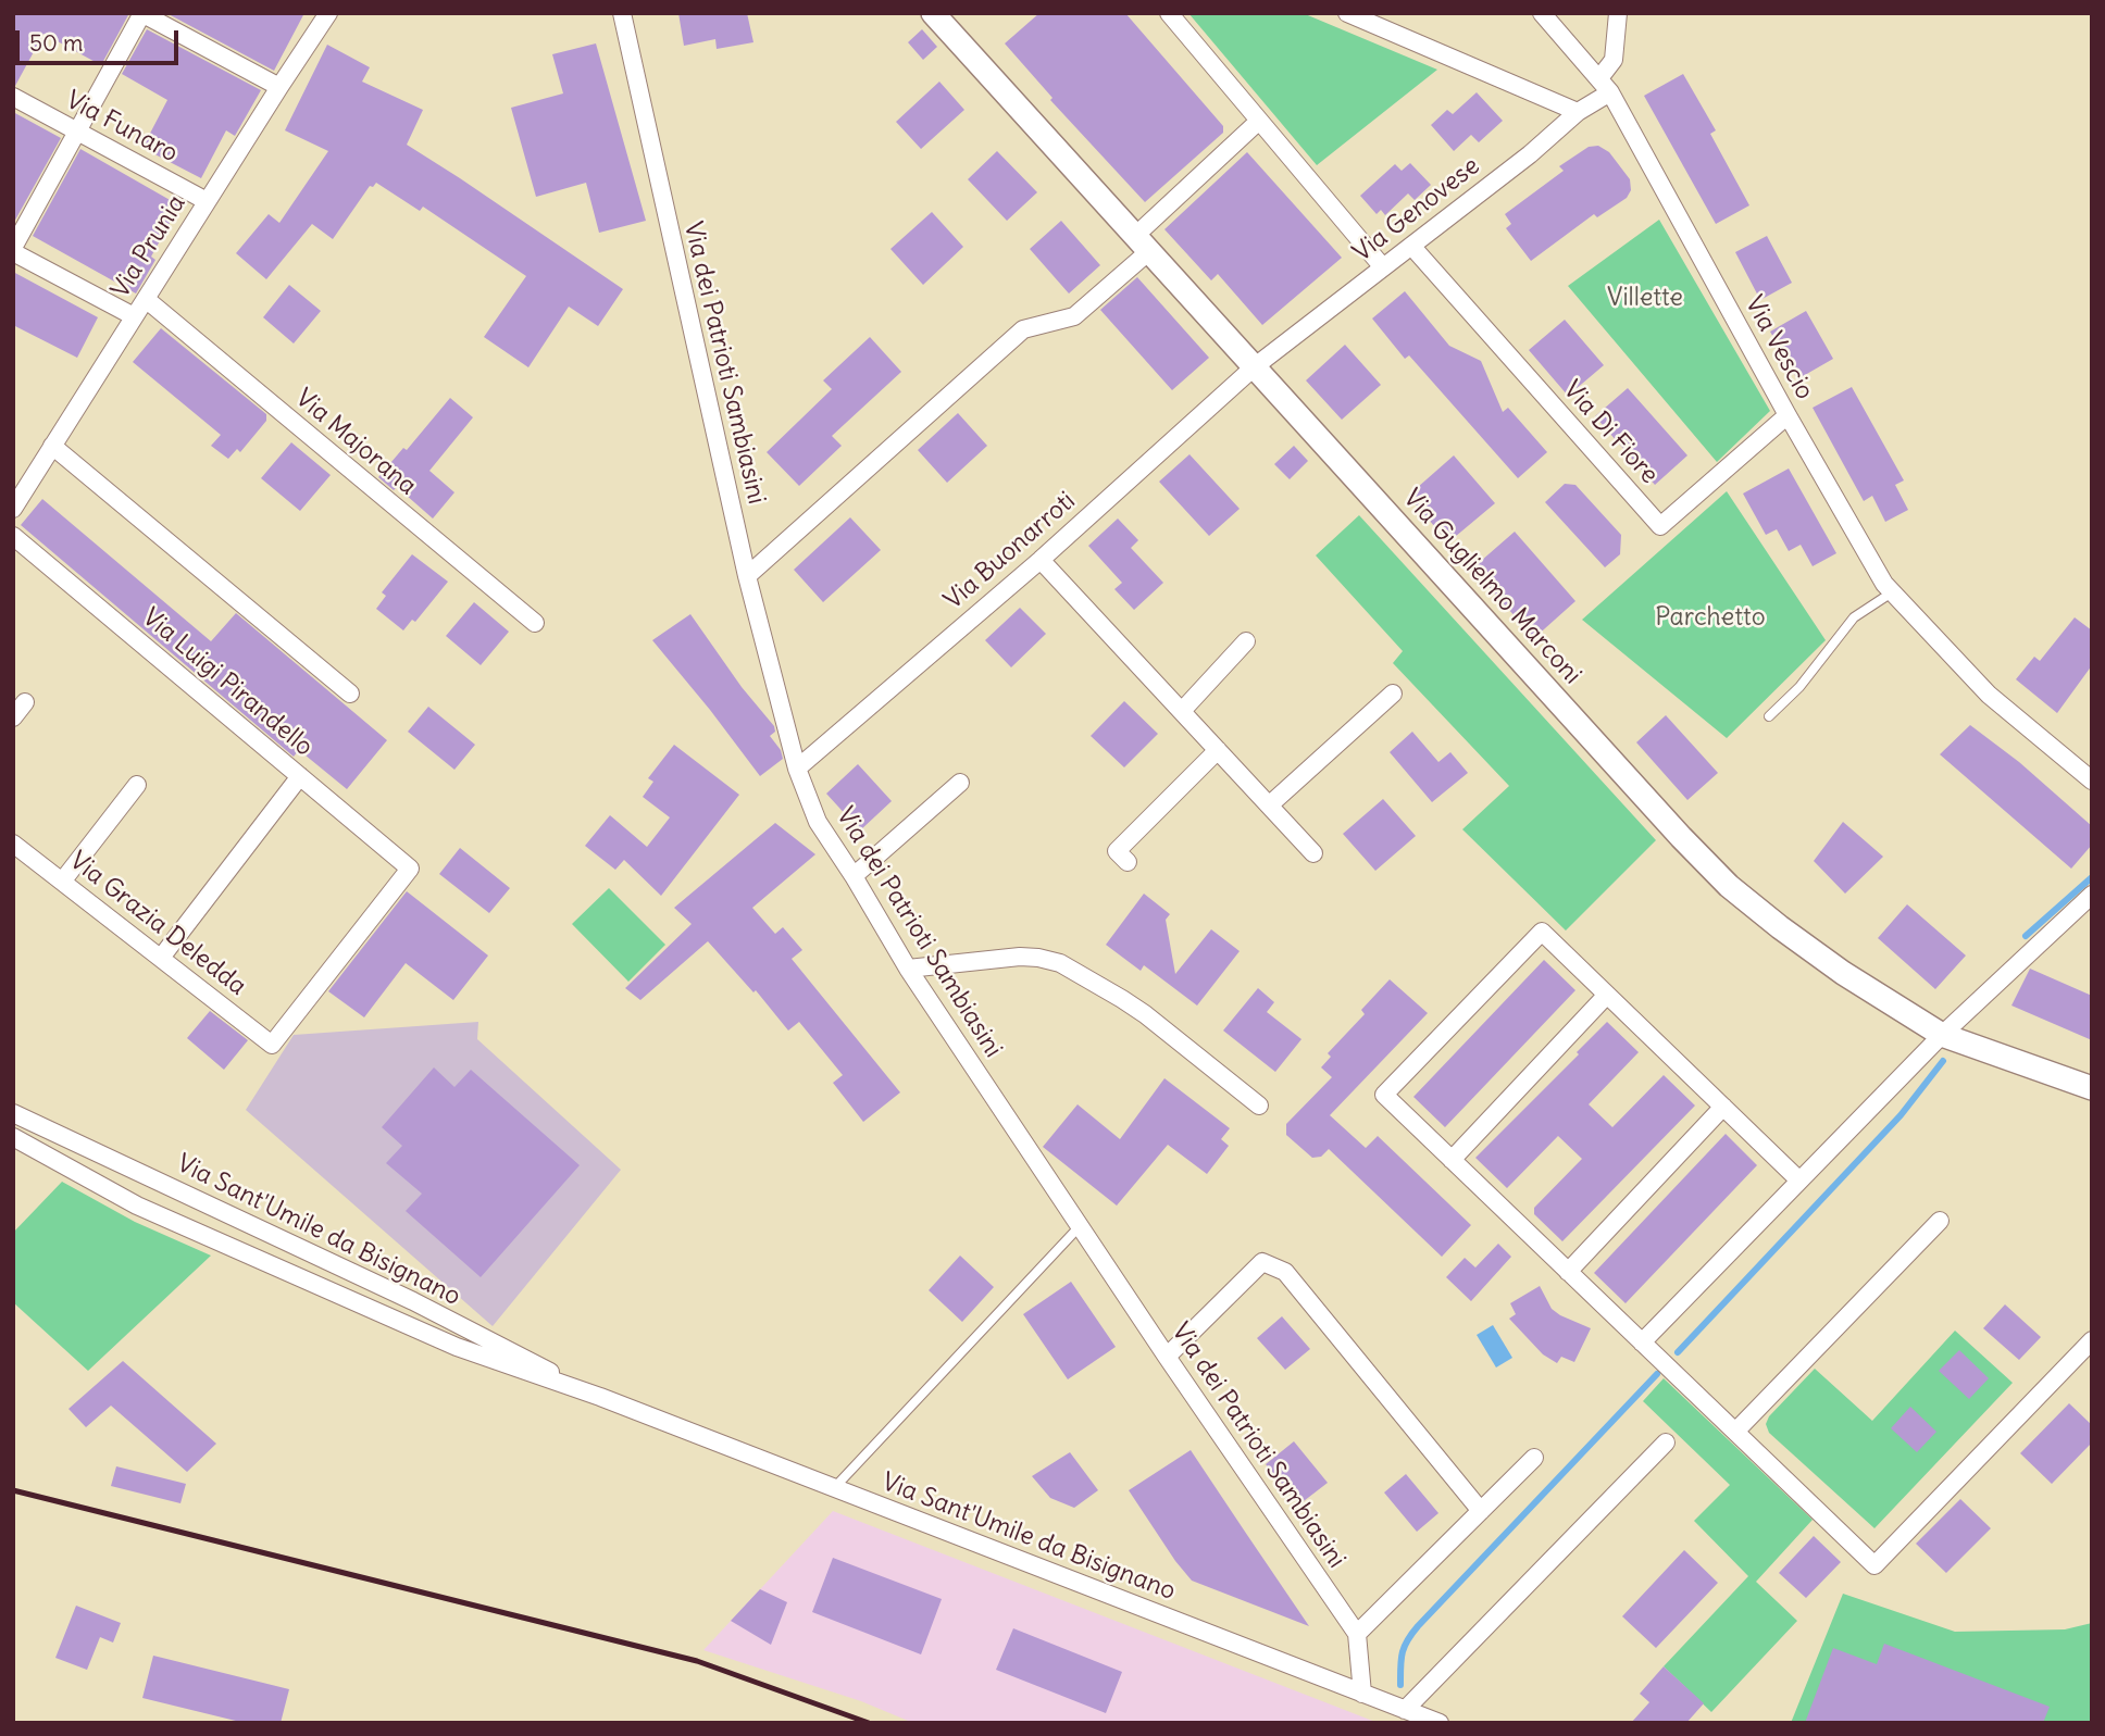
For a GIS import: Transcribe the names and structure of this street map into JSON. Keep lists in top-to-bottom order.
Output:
{
  "streets": {
    "main road": ["Via Guglielmo Marconi"],
    "street": [
      "Via Funaro",
      "Via Genovese",
      "Via Prunia",
      "Via Vescio",
      "Via dei Patrioti Sambiasini",
      "Via Di Fiore",
      "Via Majorana",
      "Via Buonarroti",
      "Via Luigi Pirandello",
      "Via Grazia Deledda",
      "Via Sant'Umile da Bisignano"
    ]
  },
  "crossings": [
    ["Via Funaro", "Via Prunia"],
    ["Via Genovese", "Via Vescio"],
    ["Via Genovese", "Via Di Fiore"],
    ["Via Genovese", "Via Buonarroti"],
    ["Via Genovese", "Via Guglielmo Marconi"],
    ["Via Prunia", "Via Majorana"],
    ["Via Vescio", "Via Di Fiore"],
    ["Via dei Patrioti Sambiasini", "Via Buonarroti"],
    ["Via dei Patrioti Sambiasini", "Via Sant'Umile da Bisignano"],
    ["Via Buonarroti", "Via Guglielmo Marconi"],
    ["Via Luigi Pirandello", "Via Grazia Deledda"]
  ],
  "parks": ["Villette", "Parchetto"],
  "scale_bar": "50 m"
}
